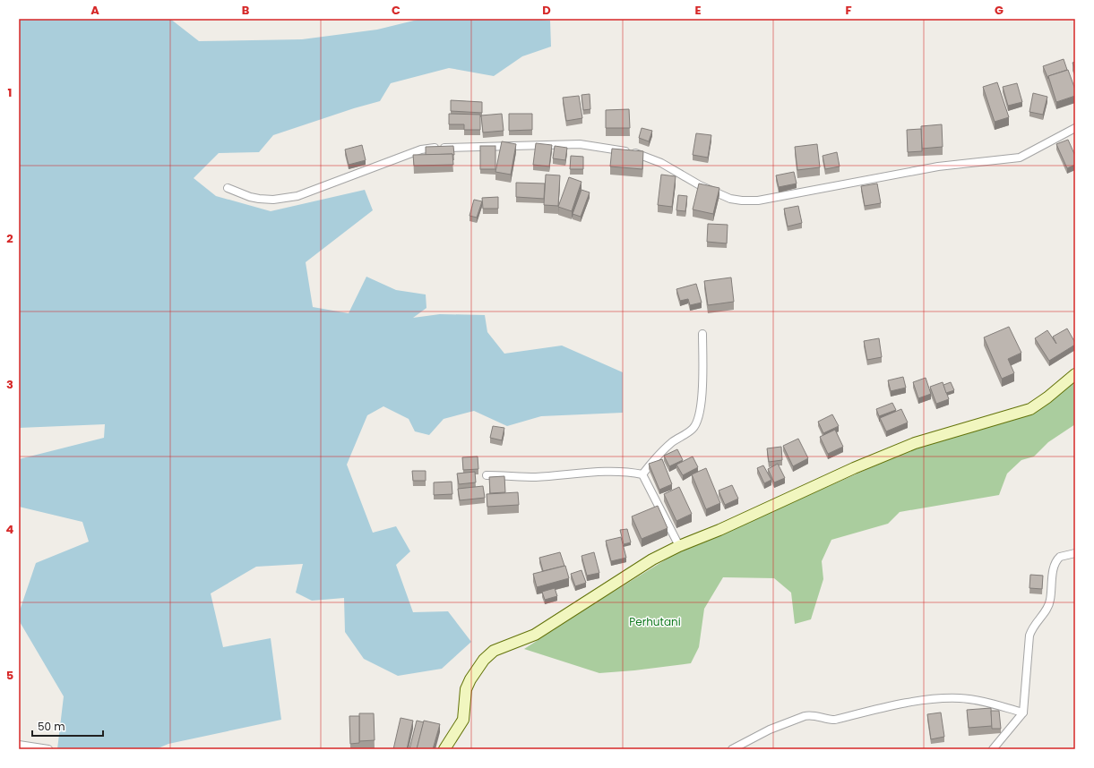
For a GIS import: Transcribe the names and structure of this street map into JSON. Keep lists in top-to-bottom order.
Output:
{
  "parks": ["Perhutani"],
  "scale_bar": "50 m",
  "grid": {
    "columns": [
      "A",
      "B",
      "C",
      "D",
      "E",
      "F",
      "G"
    ],
    "rows": [
      "1",
      "2",
      "3",
      "4",
      "5"
    ]
  }
}
